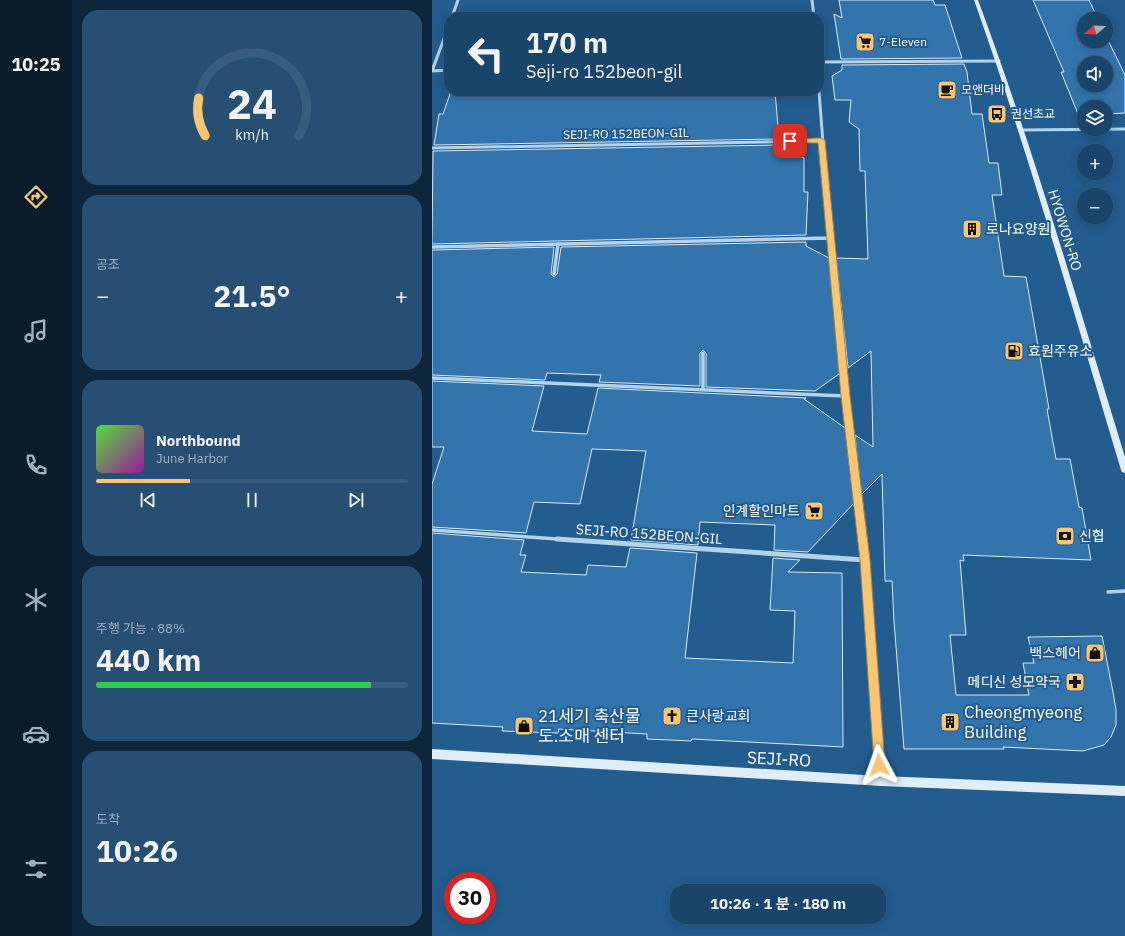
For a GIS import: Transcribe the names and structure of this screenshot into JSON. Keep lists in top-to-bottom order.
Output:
{
  "streets": {
    "street": ["SEJI-RO 152BEON-GIL", "HYOWON-RO", "SEJI-RO"]
  },
  "places": {
    "supermarket": ["7-Eleven", "인계할인마트"],
    "cafe": ["모앤더비"],
    "bus stop": ["권선초교"],
    "building": ["로나요양원", "Cheongmyeong Building"],
    "fuel station": ["효원주유소"],
    "bank": ["신협"],
    "shop": ["백스헤어", "21세기 축산물 도.소매 센터"],
    "pharmacy": ["메디신 성모약국"],
    "church": ["큰사랑교회"]
  },
  "north": "left",
  "page": {
    "tabs": "10:25",
    "map_buttons": ["+", "−"],
    "turn": ["170 m", "Seji-ro 152beon-gil"],
    "tile": [
      "공조",
      ["주행 가능 · 88%", "440 km"],
      ["도착", "10:26"]
    ],
    "heat": ["−", "21.5°", "+"],
    "song": ["Northbound", "June Harbor"],
    "limit": "30",
    "trip": "10:26 · 1 분 · 180 m",
    "gauge": ["24", "km/h"]
  }
}
